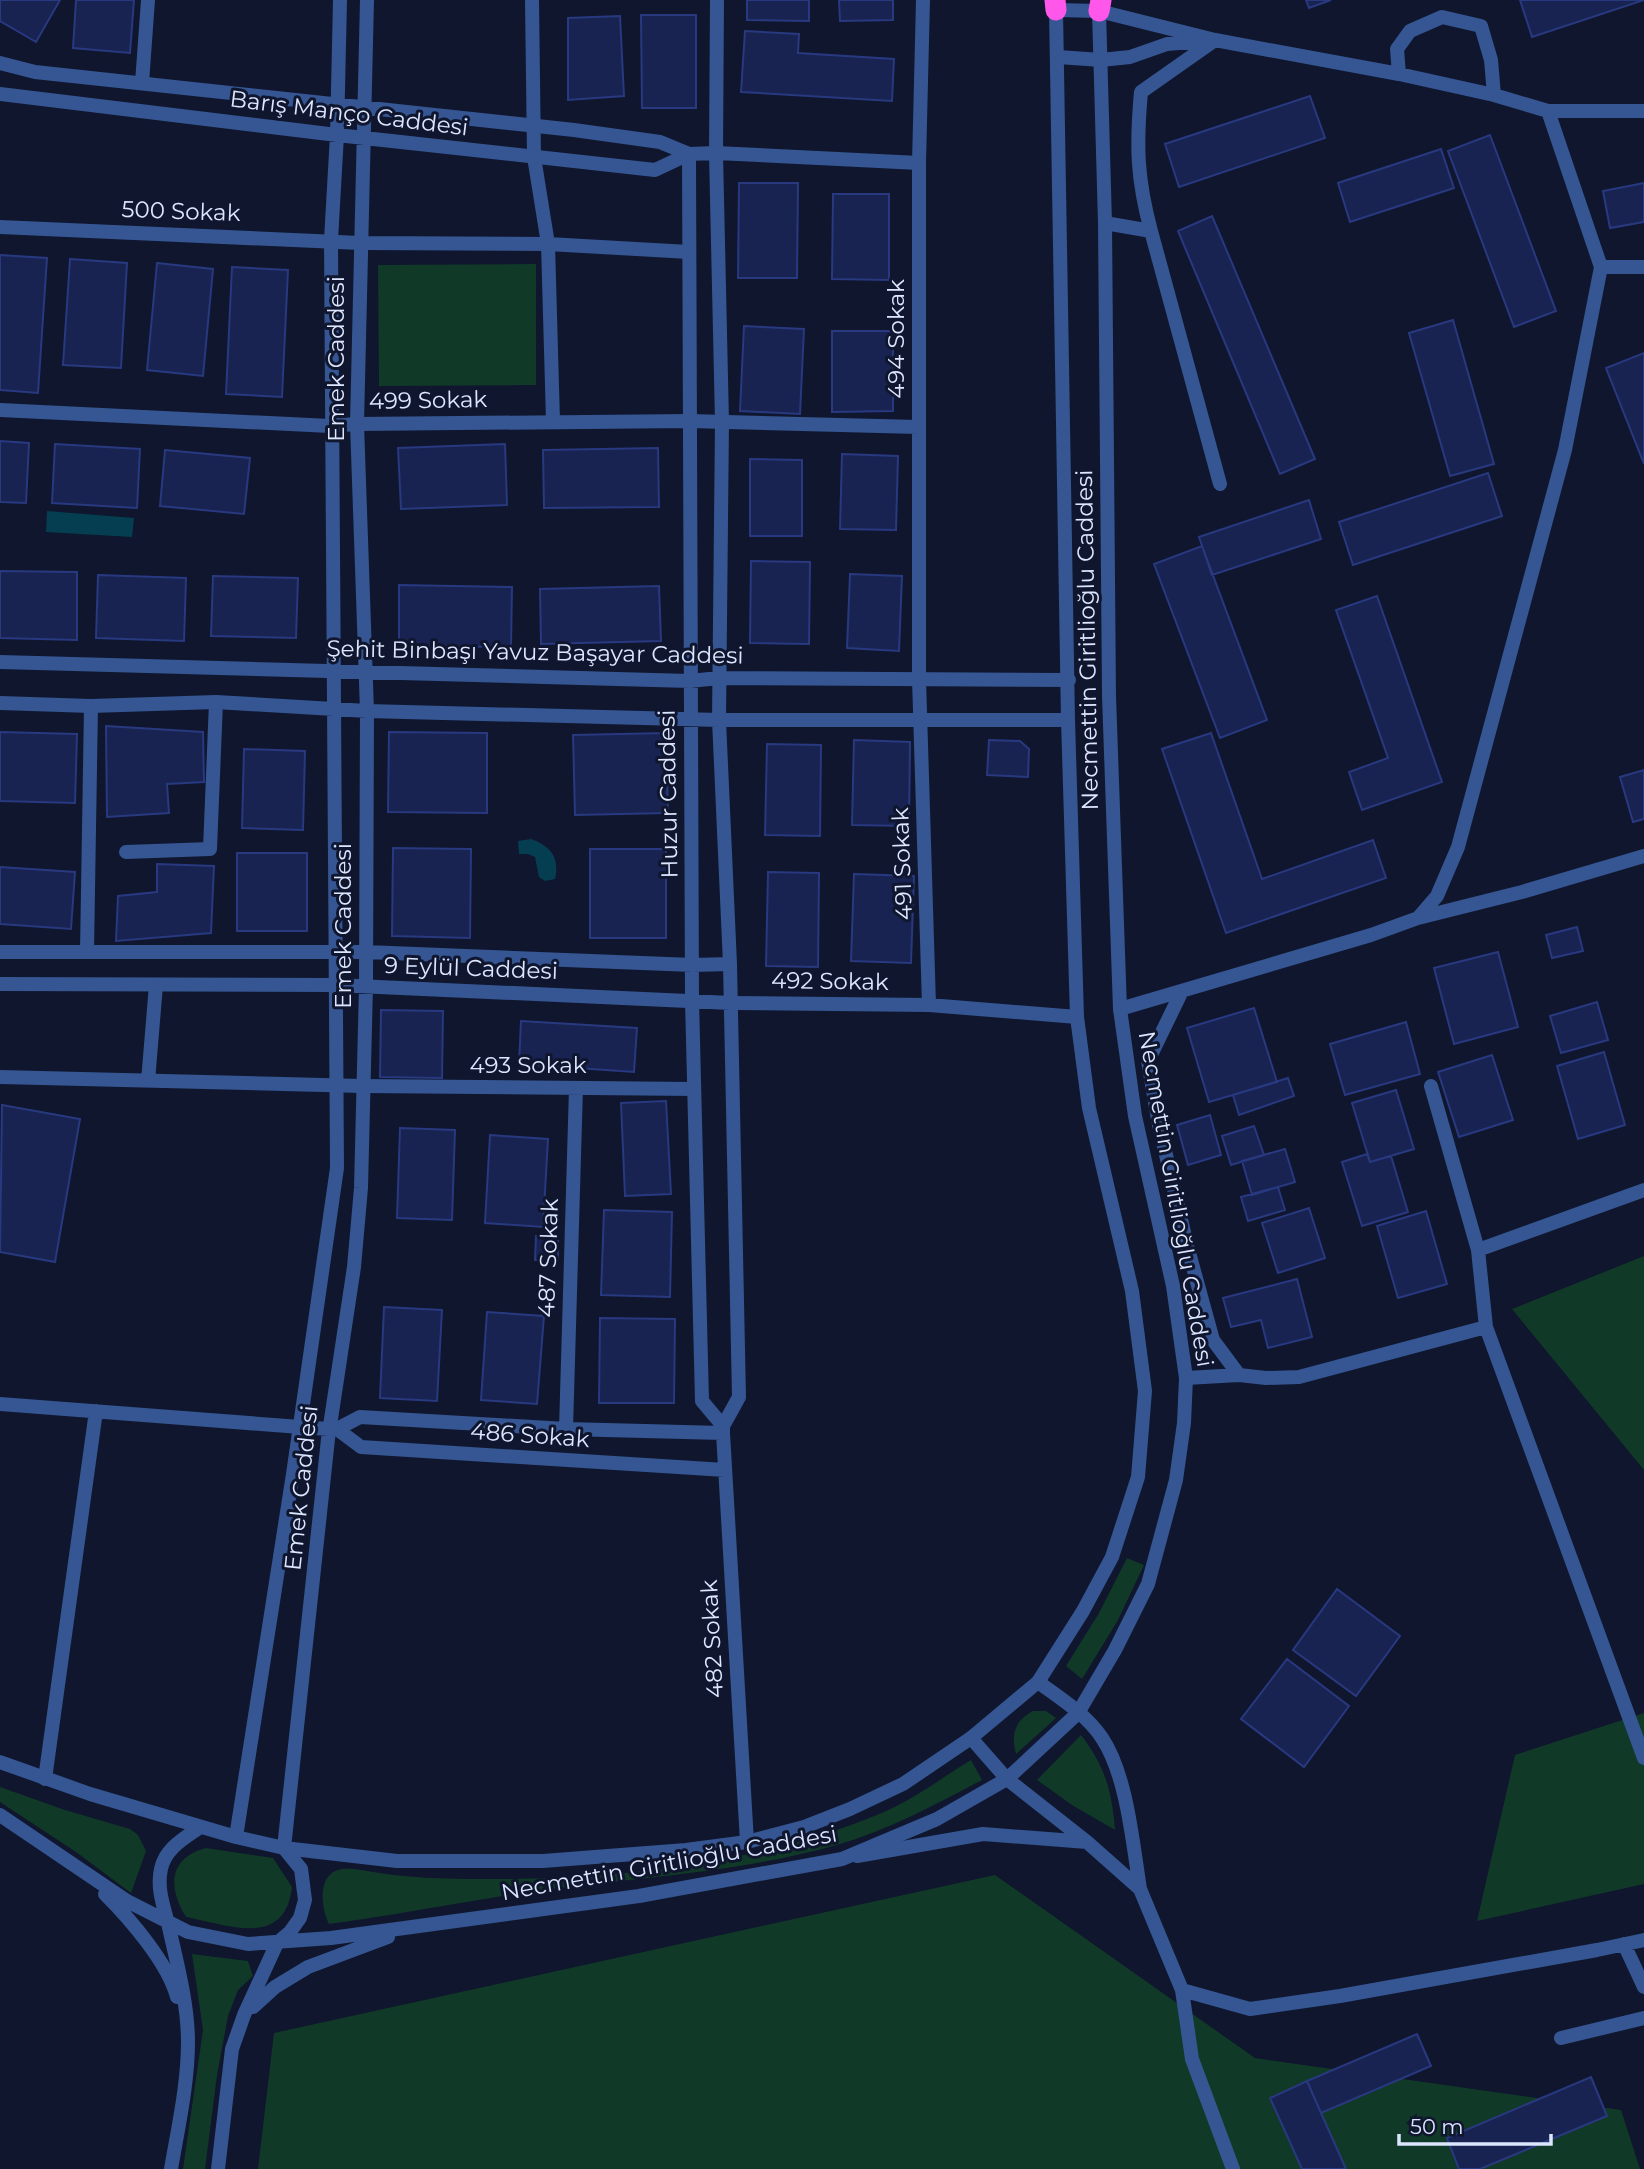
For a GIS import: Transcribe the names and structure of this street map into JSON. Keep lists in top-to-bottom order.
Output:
{
  "streets": {
    "street": [
      "Barış Manço Caddesi",
      "500 Sokak",
      "494 Sokak",
      "Emek Caddesi",
      "499 Sokak",
      "Necmettin Giritlioğlu Caddesi",
      "Şehit Binbaşı Yavuz Başayar Caddesi",
      "Huzur Caddesi",
      "491 Sokak",
      "9 Eylül Caddesi",
      "492 Sokak",
      "493 Sokak",
      "487 Sokak",
      "486 Sokak",
      "482 Sokak"
    ]
  },
  "crossings": [
    ["Barış Manço Caddesi", "494 Sokak"],
    ["Barış Manço Caddesi", "Emek Caddesi"],
    ["Barış Manço Caddesi", "Huzur Caddesi"],
    ["500 Sokak", "Emek Caddesi"],
    ["500 Sokak", "Huzur Caddesi"],
    ["494 Sokak", "499 Sokak"],
    ["494 Sokak", "Şehit Binbaşı Yavuz Başayar Caddesi"],
    ["494 Sokak", "491 Sokak"],
    ["Emek Caddesi", "499 Sokak"],
    ["Emek Caddesi", "Necmettin Giritlioğlu Caddesi"],
    ["Emek Caddesi", "Şehit Binbaşı Yavuz Başayar Caddesi"],
    ["Emek Caddesi", "9 Eylül Caddesi"],
    ["Emek Caddesi", "493 Sokak"],
    ["Emek Caddesi", "486 Sokak"],
    ["499 Sokak", "Huzur Caddesi"],
    ["Necmettin Giritlioğlu Caddesi", "Şehit Binbaşı Yavuz Başayar Caddesi"],
    ["Necmettin Giritlioğlu Caddesi", "492 Sokak"],
    ["Necmettin Giritlioğlu Caddesi", "482 Sokak"],
    ["Şehit Binbaşı Yavuz Başayar Caddesi", "Huzur Caddesi"],
    ["Huzur Caddesi", "9 Eylül Caddesi"],
    ["Huzur Caddesi", "493 Sokak"],
    ["Huzur Caddesi", "486 Sokak"],
    ["Huzur Caddesi", "482 Sokak"],
    ["491 Sokak", "492 Sokak"],
    ["9 Eylül Caddesi", "492 Sokak"],
    ["493 Sokak", "487 Sokak"],
    ["487 Sokak", "486 Sokak"],
    ["486 Sokak", "482 Sokak"]
  ],
  "scale_bar": "50 m"
}
